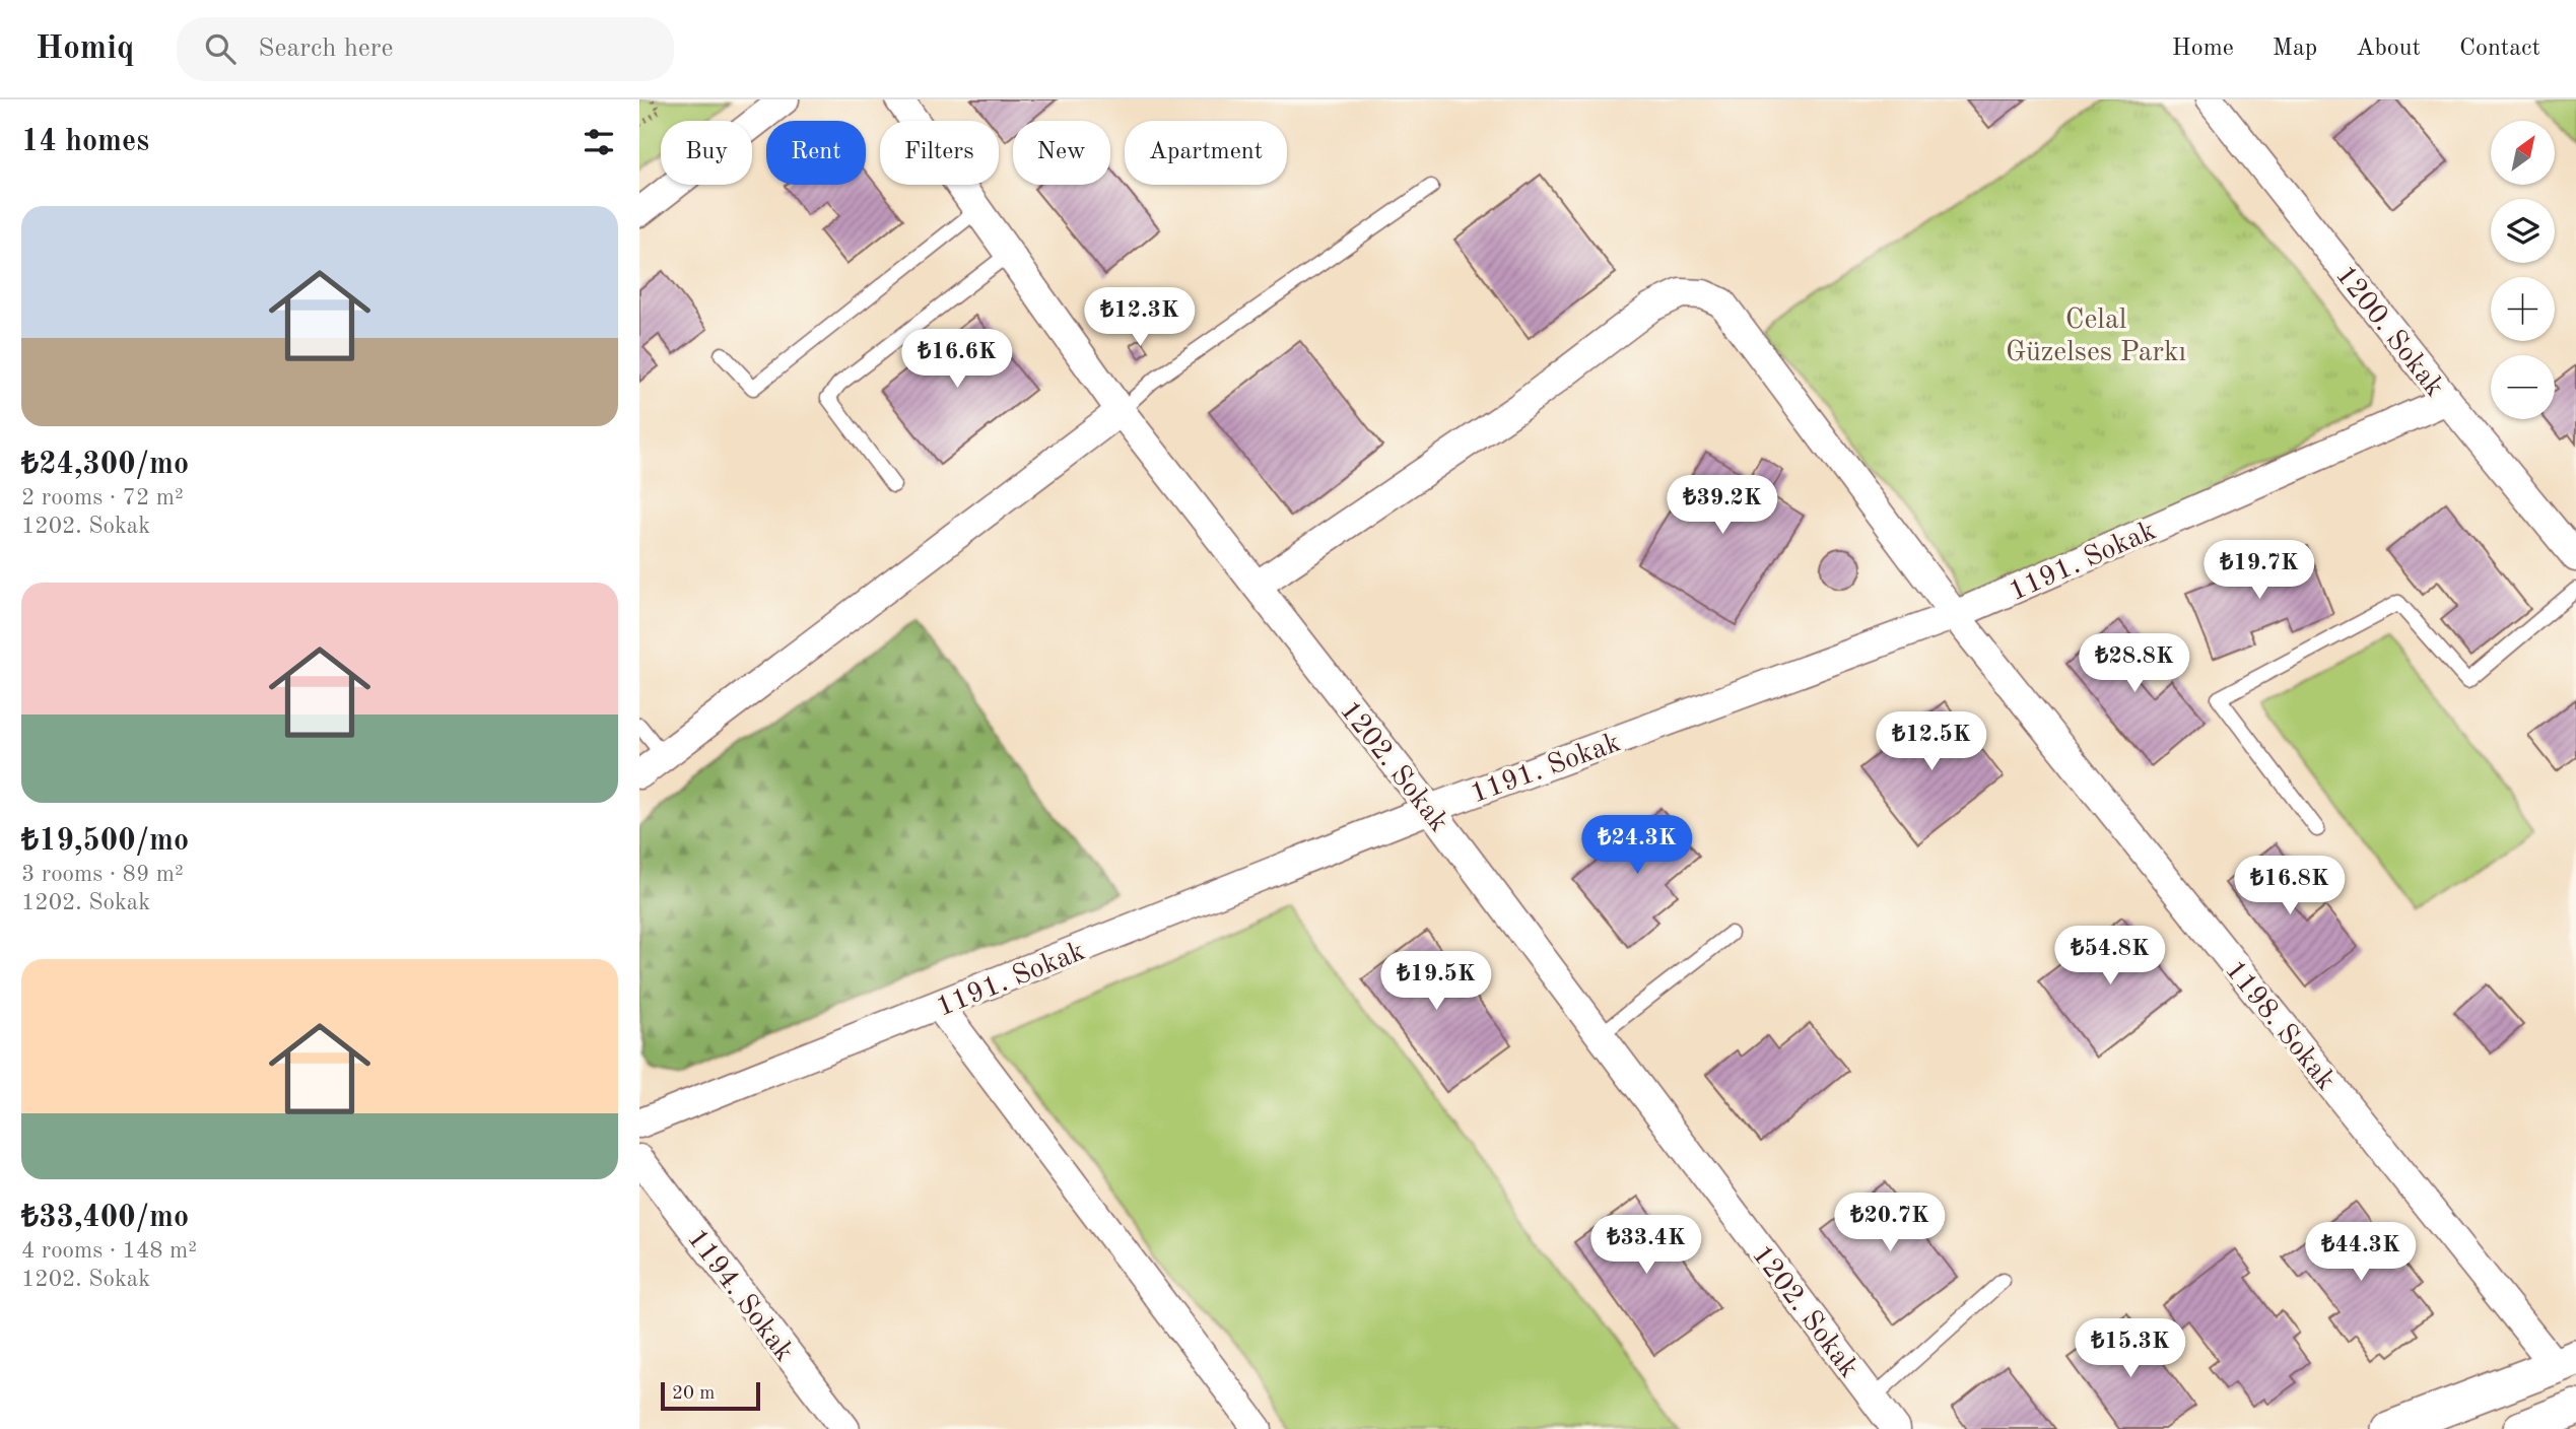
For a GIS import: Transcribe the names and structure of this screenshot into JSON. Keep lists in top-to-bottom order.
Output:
{
  "streets": {
    "street": [
      "1200. Sokak",
      "1191. Sokak",
      "1202. Sokak",
      "1198. Sokak",
      "1194. Sokak"
    ]
  },
  "crossings": [
    ["1200. Sokak", "1191. Sokak"],
    ["1191. Sokak", "1202. Sokak"],
    ["1191. Sokak", "1198. Sokak"],
    ["1202. Sokak", "1198. Sokak"]
  ],
  "parks": ["Celal Güzelses Parkı"],
  "scale_bar": "20 m",
  "north": "top right",
  "page": {
    "header": "Homiq",
    "search": "Search here",
    "nav": [
      "Home",
      "Map",
      "About",
      "Contact"
    ],
    "heading": "14 homes",
    "map_buttons": ["+", "−"],
    "chip": [
      "Buy",
      "Rent",
      "Filters",
      "New",
      "Apartment"
    ],
    "list": [
      {
        "name": "₺24,300/mo",
        "note": "2 rooms · 72 m² · 1202. Sokak"
      },
      {
        "name": "₺19,500/mo",
        "note": "3 rooms · 89 m² · 1202. Sokak"
      },
      {
        "name": "₺33,400/mo",
        "note": "4 rooms · 148 m² · 1202. Sokak"
      }
    ],
    "price": [
      "₺12.3K",
      "₺16.6K",
      "₺39.2K",
      "₺19.7K",
      "₺28.8K",
      "₺12.5K",
      "₺24.3K",
      "₺16.8K",
      "₺54.8K",
      "₺19.5K",
      "₺20.7K",
      "₺33.4K",
      "₺44.3K",
      "₺15.3K"
    ],
    "scale": "20 m"
  }
}
